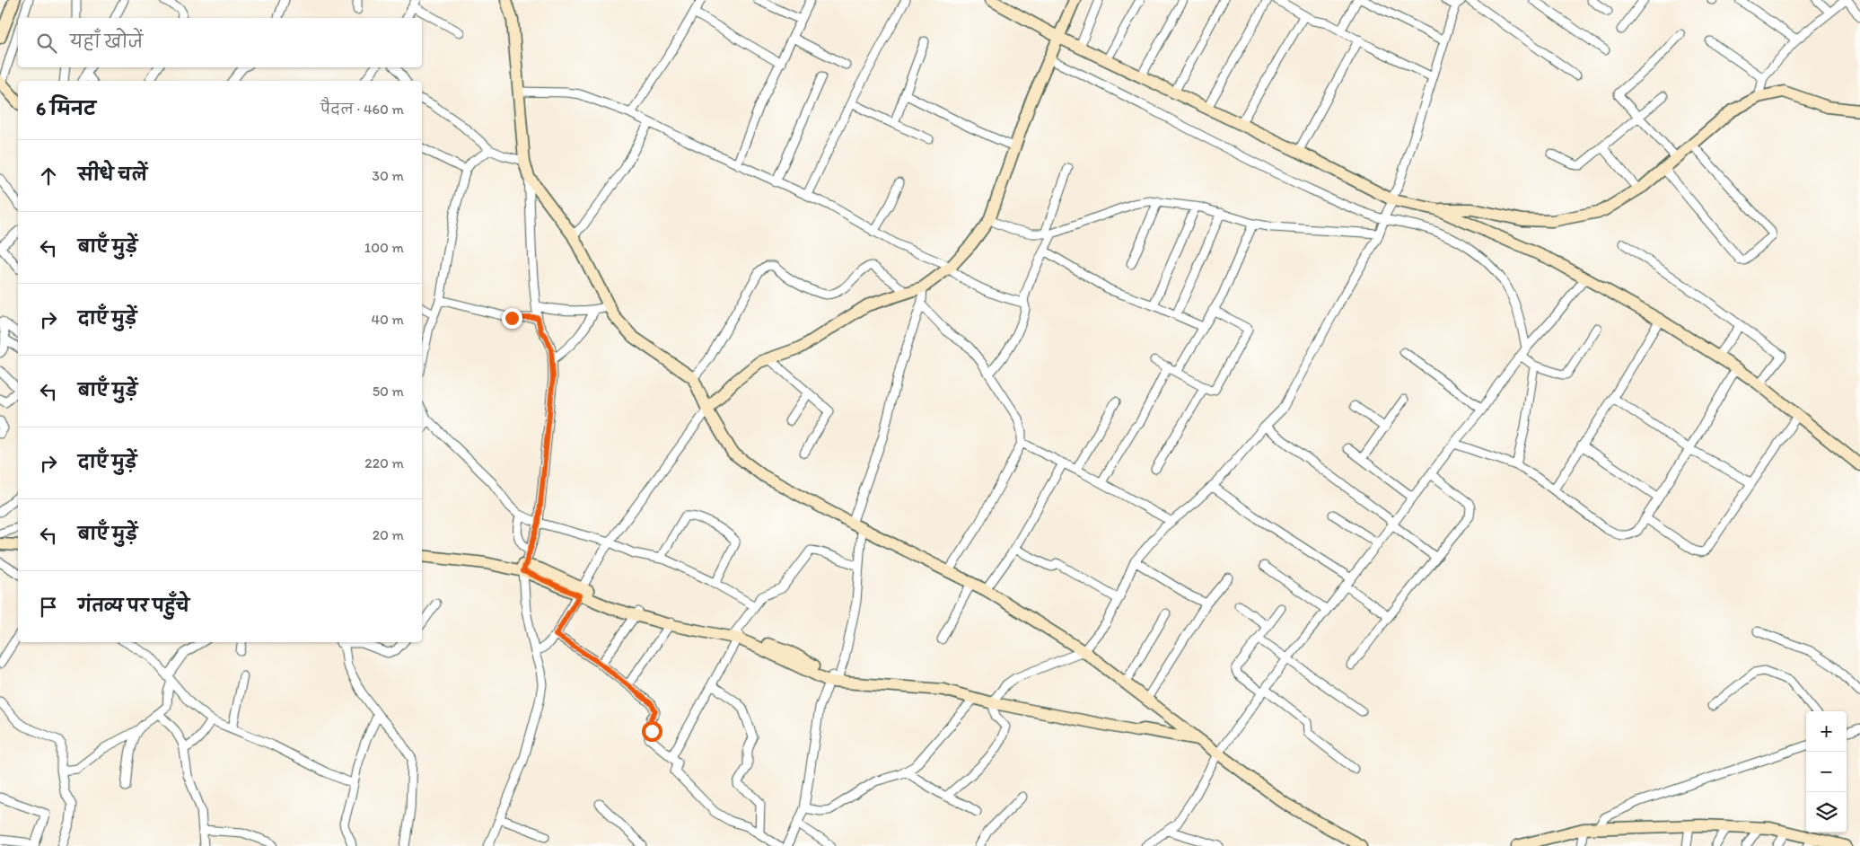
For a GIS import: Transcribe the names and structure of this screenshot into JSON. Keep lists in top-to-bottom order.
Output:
{
  "page": {
    "search": "यहाँ खोजें",
    "heading": ["6 मिनट", "पैदल · 460 m"],
    "list": [
      ["सीधे चलें", "30 m"],
      ["बाएँ मुड़ें", "100 m"],
      ["दाएँ मुड़ें", "40 m"],
      ["बाएँ मुड़ें", "50 m"],
      ["दाएँ मुड़ें", "220 m"],
      ["बाएँ मुड़ें", "20 m"],
      "गंतव्य पर पहुँचे"
    ],
    "map_buttons": ["+", "−"]
  }
}
